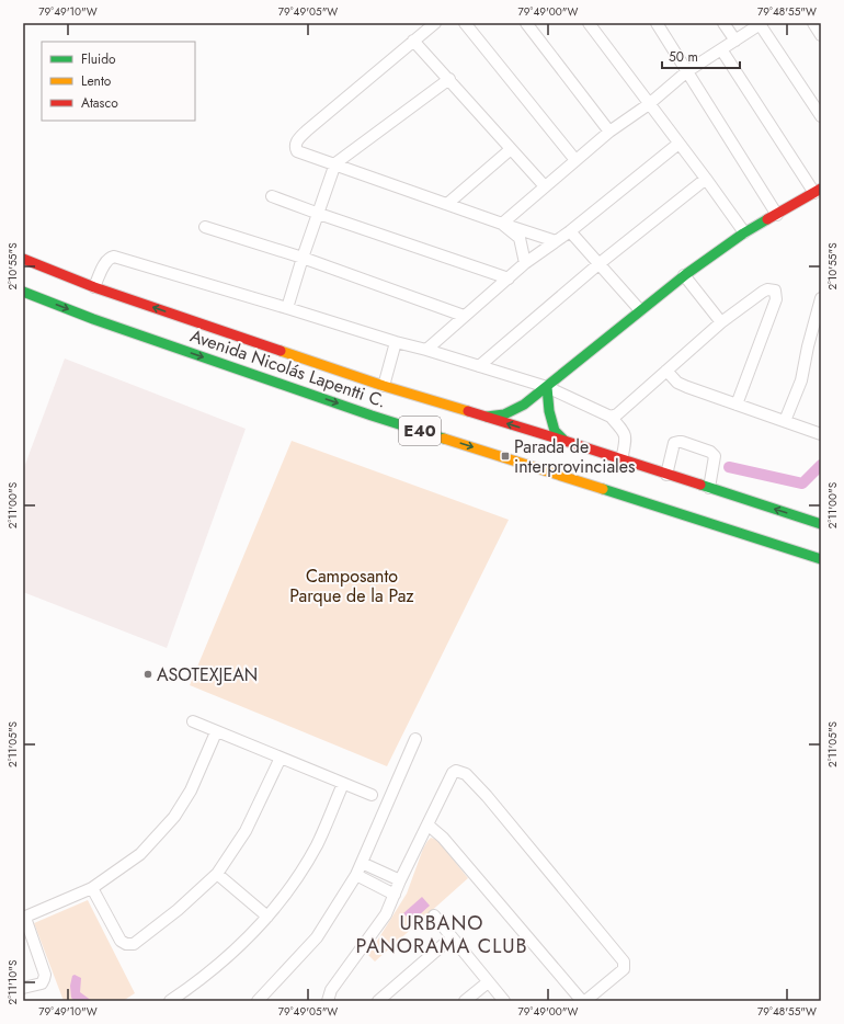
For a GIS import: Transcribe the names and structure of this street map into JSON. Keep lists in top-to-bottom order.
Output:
{
  "streets": {
    "main road": ["Avenida Nicolás Lapentti C.", "E40"]
  },
  "districts": ["URBANO PANORAMA CLUB"],
  "parks": ["Camposanto Parque de la Paz"],
  "places": {
    "transit": ["Parada de interprovinciales"],
    "other": ["ASOTEXJEAN"]
  },
  "legend": ["Fluido", "Lento", "Atasco"],
  "scale_bar": "50 m",
  "coordinates": [
    "79°49'10\"W",
    "79°49'05\"W",
    "79°49'00\"W",
    "79°48'55\"W",
    "2°10'55\"S",
    "2°11'00\"S",
    "2°11'05\"S",
    "2°11'10\"S"
  ]
}
